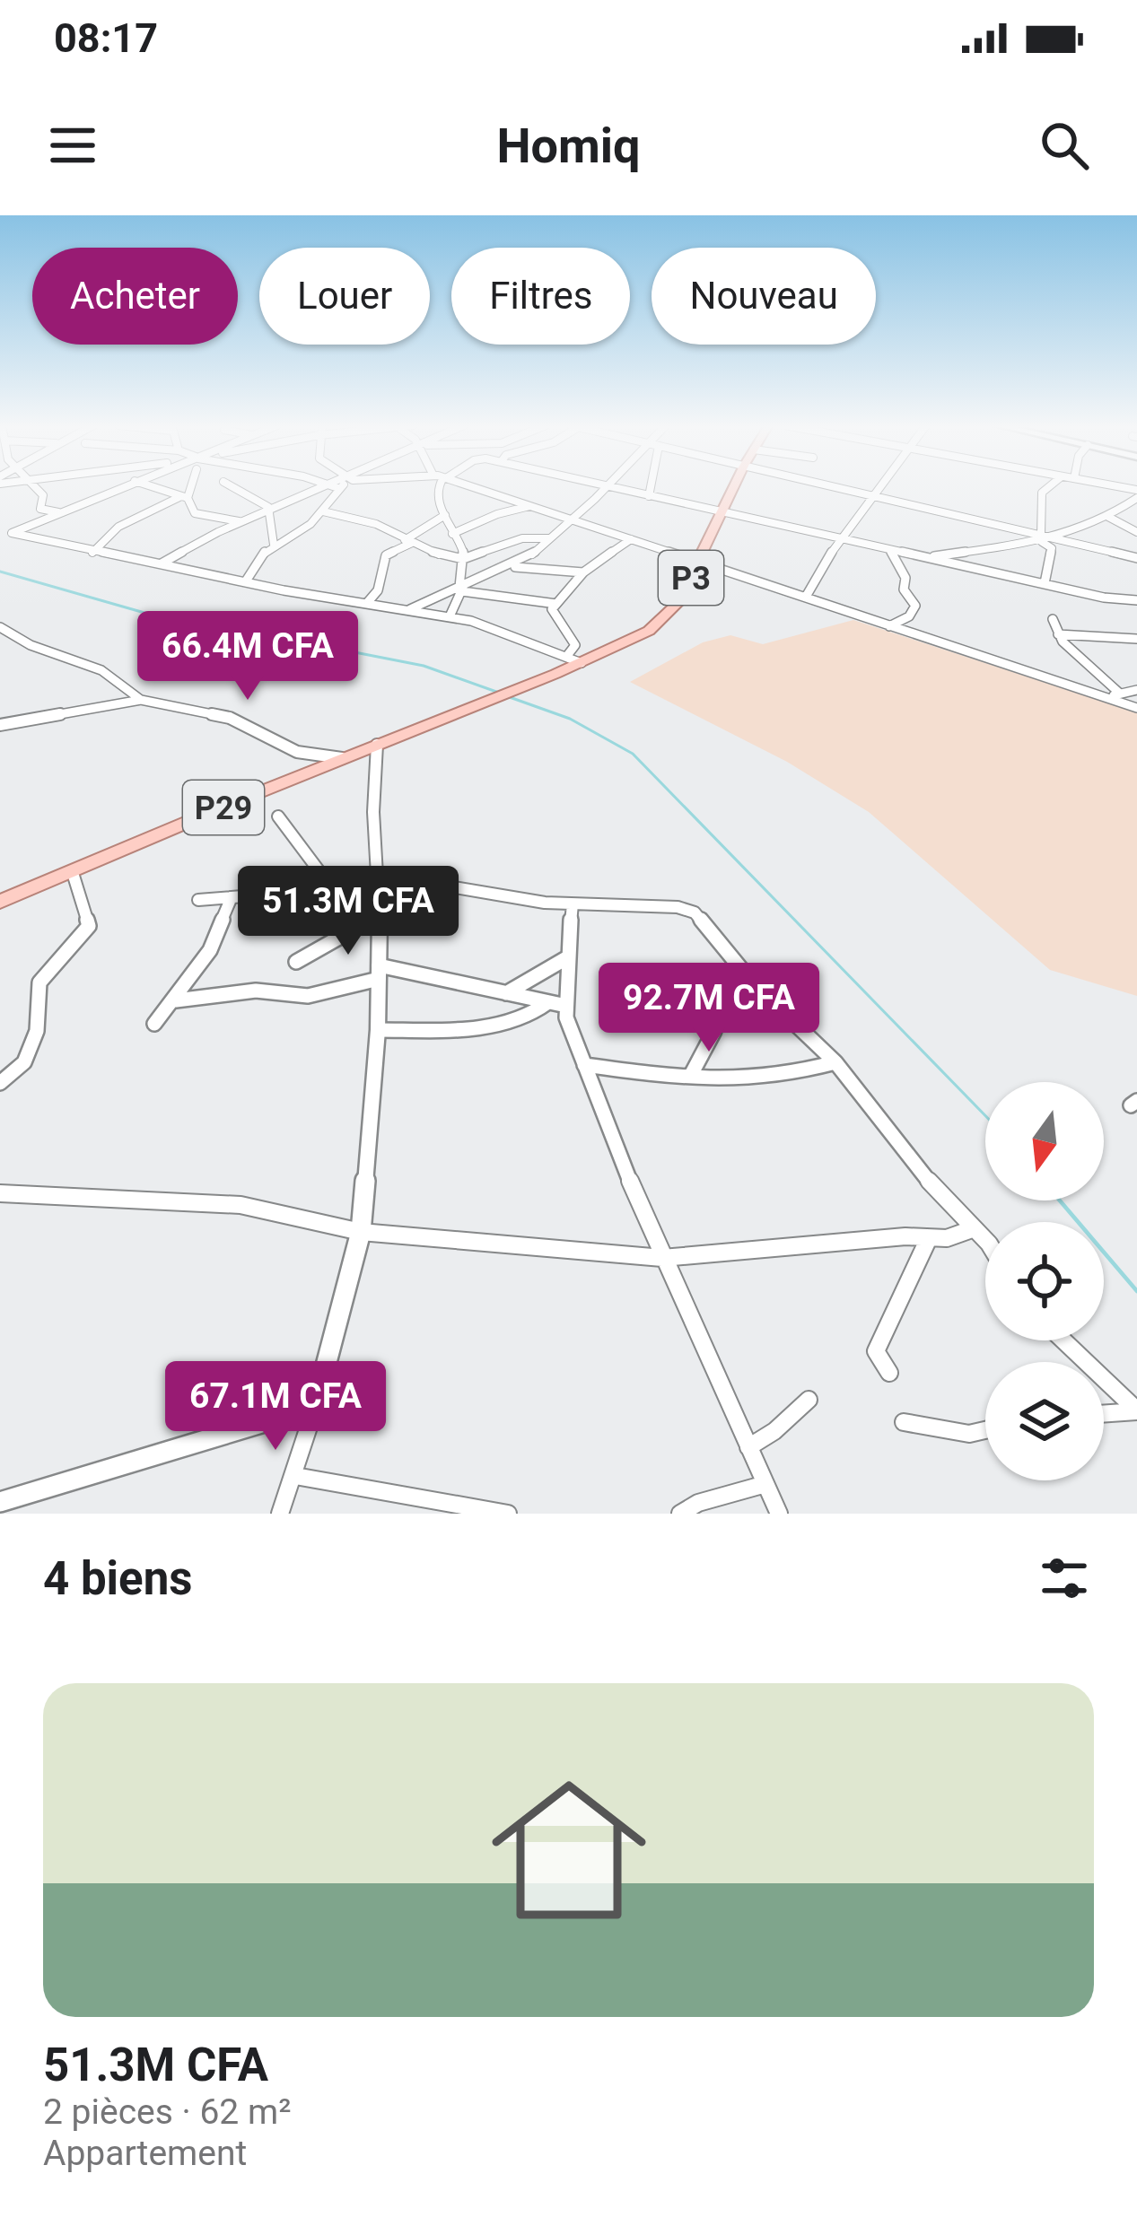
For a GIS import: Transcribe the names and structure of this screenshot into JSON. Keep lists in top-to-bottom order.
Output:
{
  "streets": {
    "main road": ["P3", "P29"]
  },
  "crossings": [
    ["P3", "P29"]
  ],
  "north": "bottom",
  "page": {
    "status": "08:17",
    "header": "Homiq",
    "chip": [
      "Acheter",
      "Louer",
      "Filtres",
      "Nouveau"
    ],
    "price": [
      "66.4M CFA",
      "51.3M CFA",
      "92.7M CFA",
      "67.1M CFA"
    ],
    "heading": "4 biens",
    "list": [
      {
        "name": "51.3M CFA",
        "note": "2 pièces · 62 m² · Appartement"
      }
    ]
  }
}
